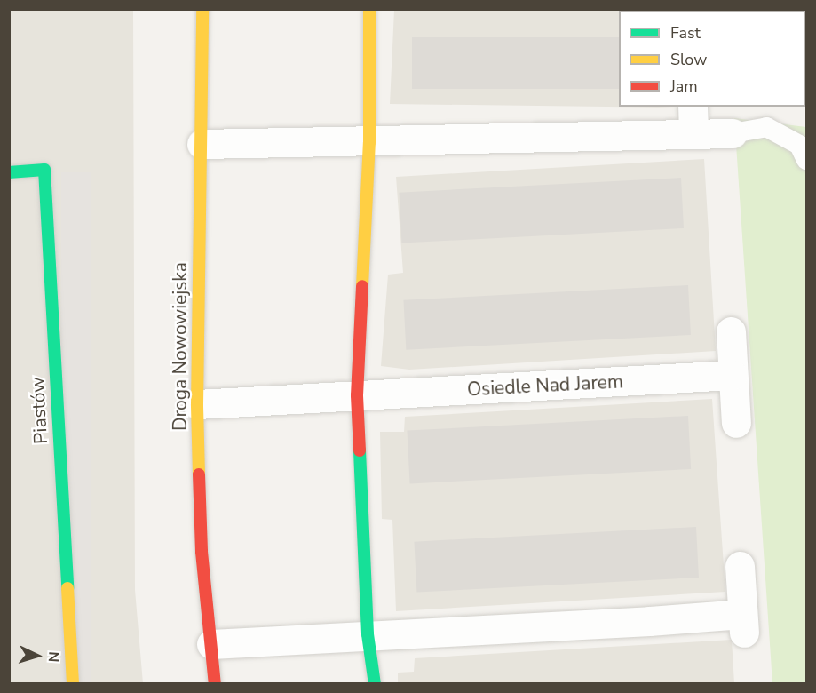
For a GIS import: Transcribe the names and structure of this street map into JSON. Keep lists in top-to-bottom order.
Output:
{
  "streets": {
    "street": ["Droga Nowowiejska", "Osiedle Nad Jarem", "Piastów"]
  },
  "crossings": [
    ["Droga Nowowiejska", "Osiedle Nad Jarem"]
  ],
  "legend": ["Fast", "Slow", "Jam"],
  "north": "right"
}
